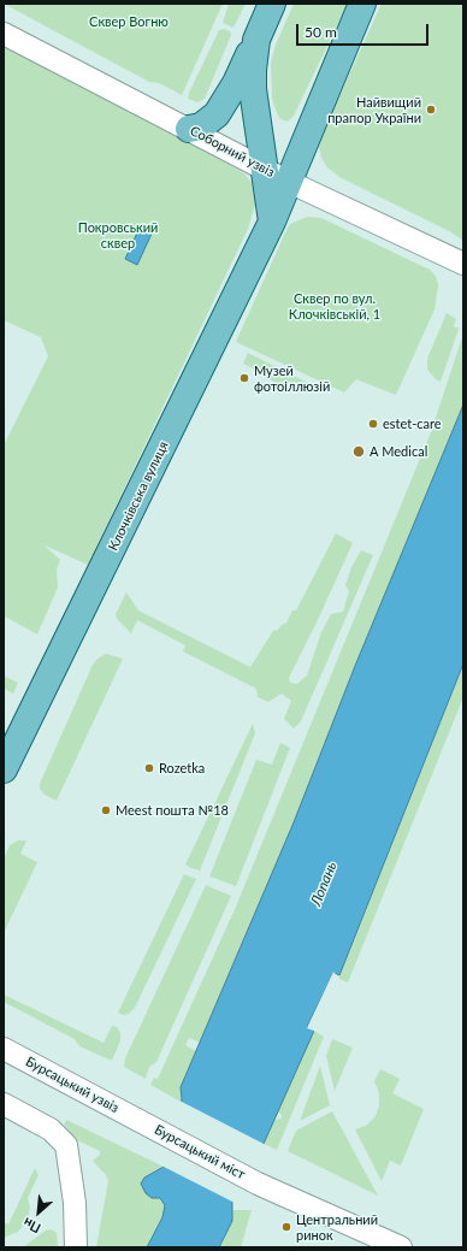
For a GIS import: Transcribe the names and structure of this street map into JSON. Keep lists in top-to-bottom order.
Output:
{
  "streets": {
    "main road": ["Клочківська вулиця"],
    "street": ["Соборний узвіз", "Бурсацький узвіз", "Бурсацький міст"]
  },
  "crossings": [
    ["Соборний узвіз", "Клочківська вулиця"],
    ["Бурсацький узвіз", "Бурсацький міст"]
  ],
  "water": ["Лопань"],
  "parks": ["Сквер Вогню", "Покровський сквер", "Сквер по вул. Клочківській, 1"],
  "places": [
    "Найвищий прапор України",
    "Музей фотоіллюзій",
    "estet-care",
    "A Medical",
    "Rozetka",
    "Meest пошта №18",
    "Центральний ринок"
  ],
  "scale_bar": "50 m",
  "north": "bottom left"
}
